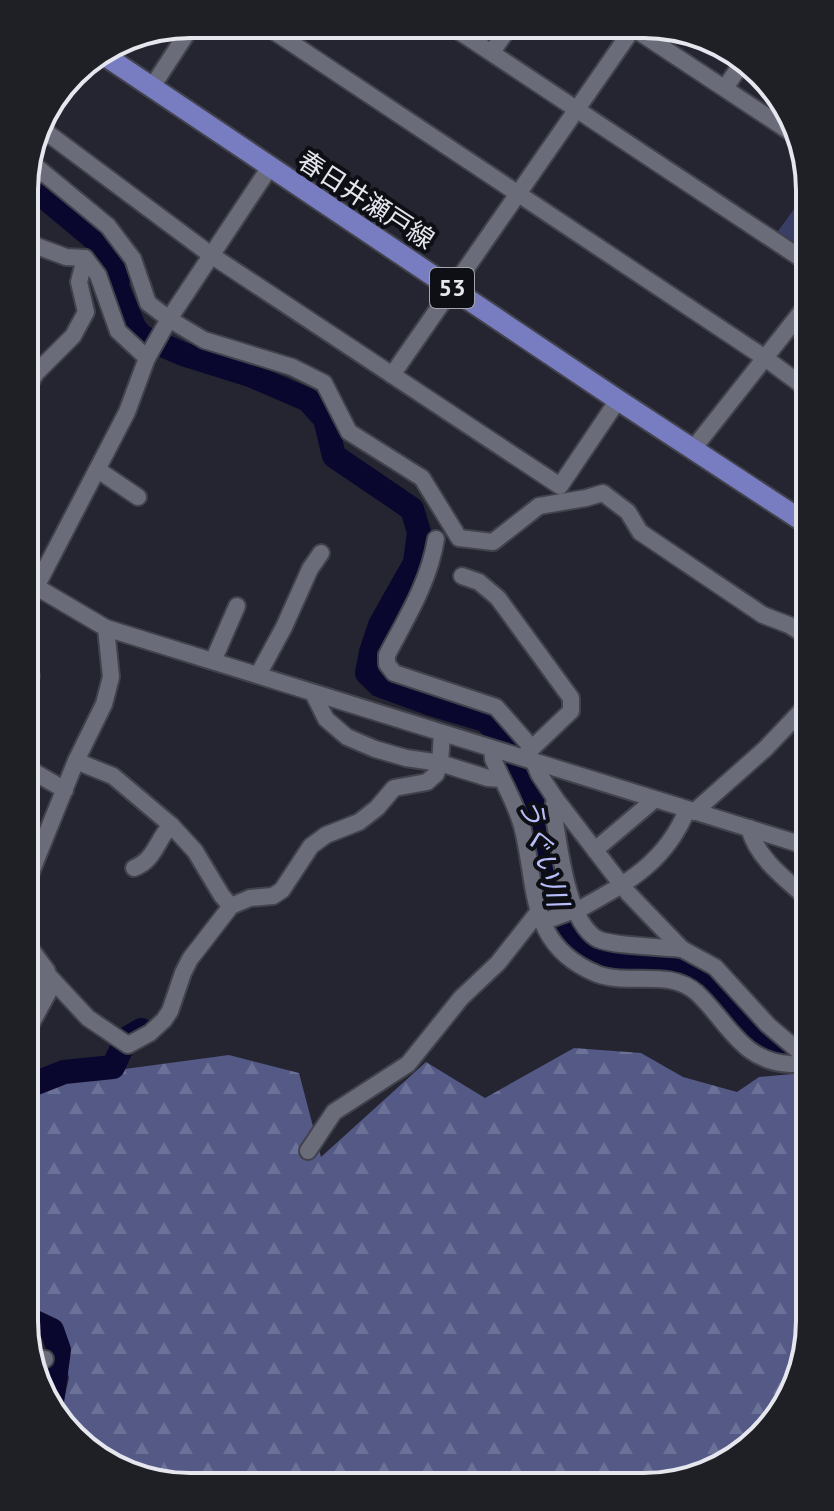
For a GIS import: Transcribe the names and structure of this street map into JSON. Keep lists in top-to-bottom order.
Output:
{
  "streets": {
    "main road": ["春日井瀬戸線", "53"]
  },
  "water": ["うぐい川"]
}
